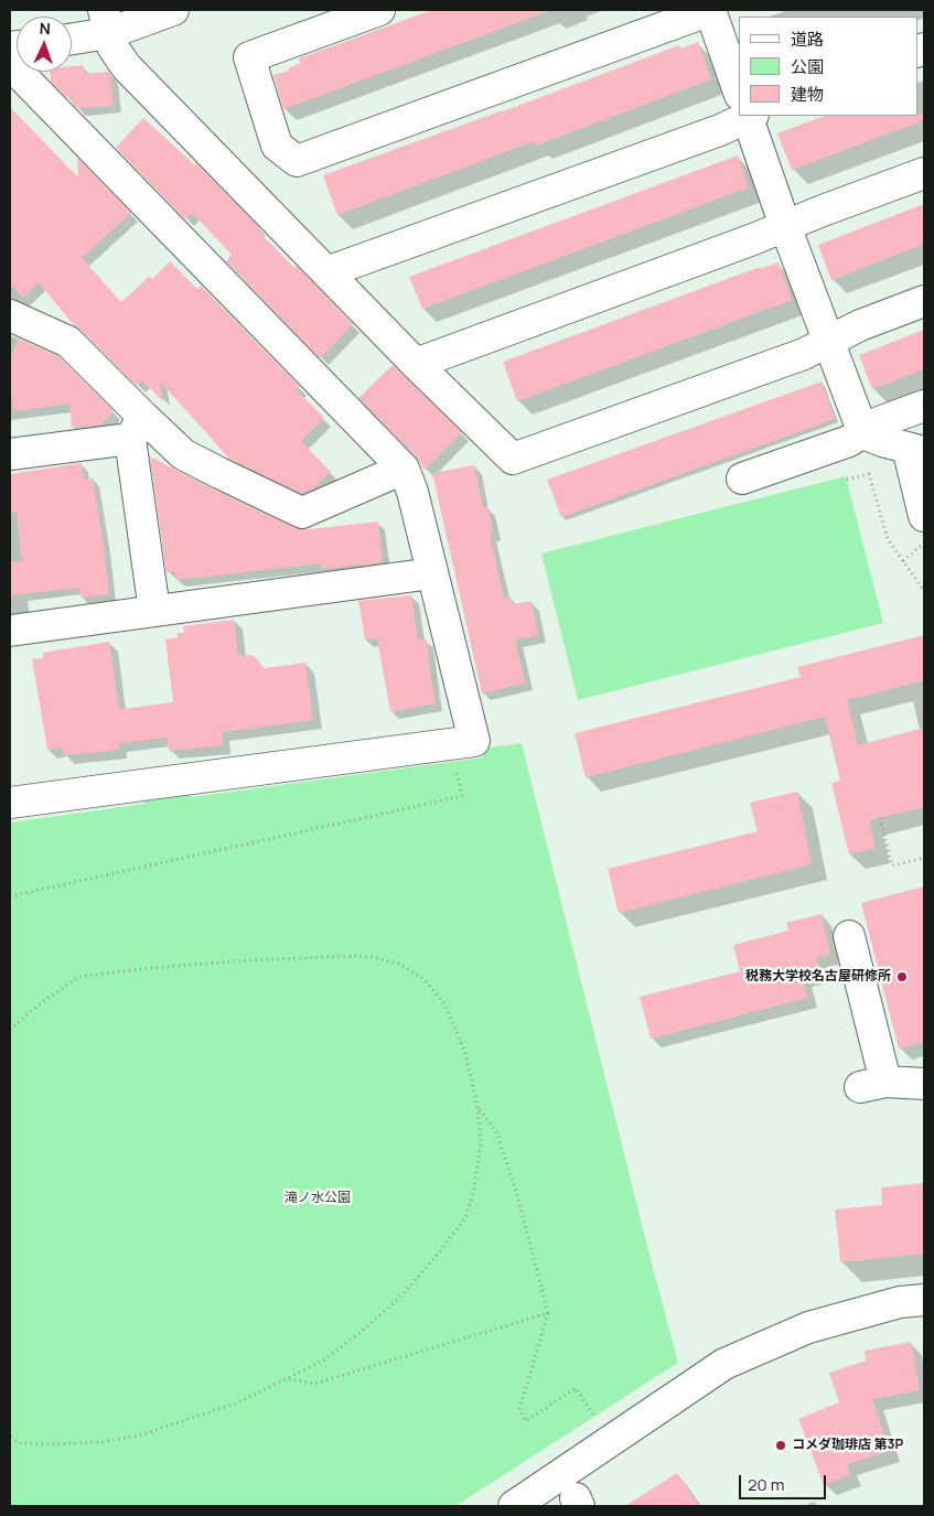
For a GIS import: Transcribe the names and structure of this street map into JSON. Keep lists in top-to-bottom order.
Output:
{
  "parks": ["滝ノ水公園"],
  "places": ["税務大学校名古屋研修所", "コメダ珈琲店 第3P"],
  "legend": ["道路", "公園", "建物"],
  "scale_bar": "20 m",
  "north": "top"
}
